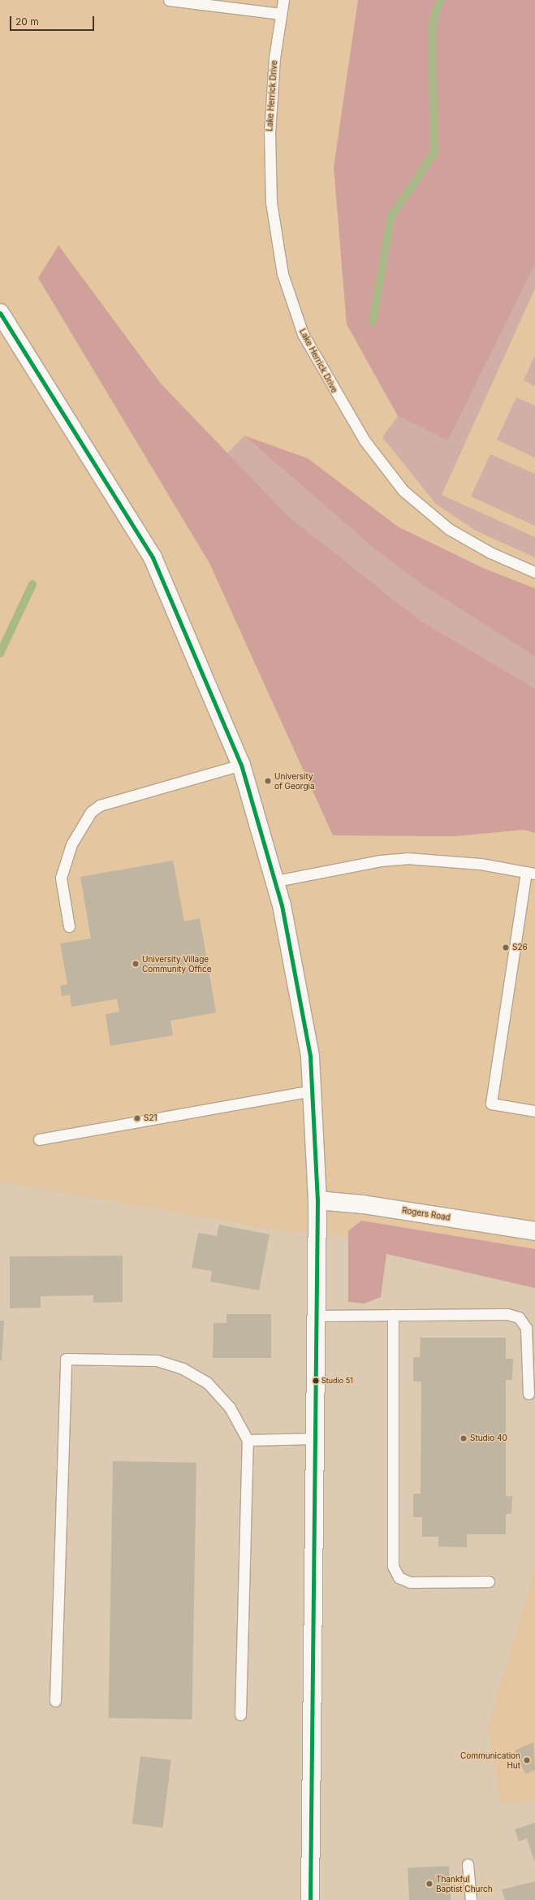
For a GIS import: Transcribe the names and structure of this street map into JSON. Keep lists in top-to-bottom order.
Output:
{
  "streets": {
    "main road": ["Rogers Road"],
    "lane": ["Lake Herrick Drive"]
  },
  "places": [
    "University of Georgia",
    "S26",
    "University Village Community Office",
    "S21",
    "Studio 51",
    "Studio 40",
    "Communication Hut",
    "Thankful Baptist Church"
  ],
  "scale_bar": "20 m"
}
